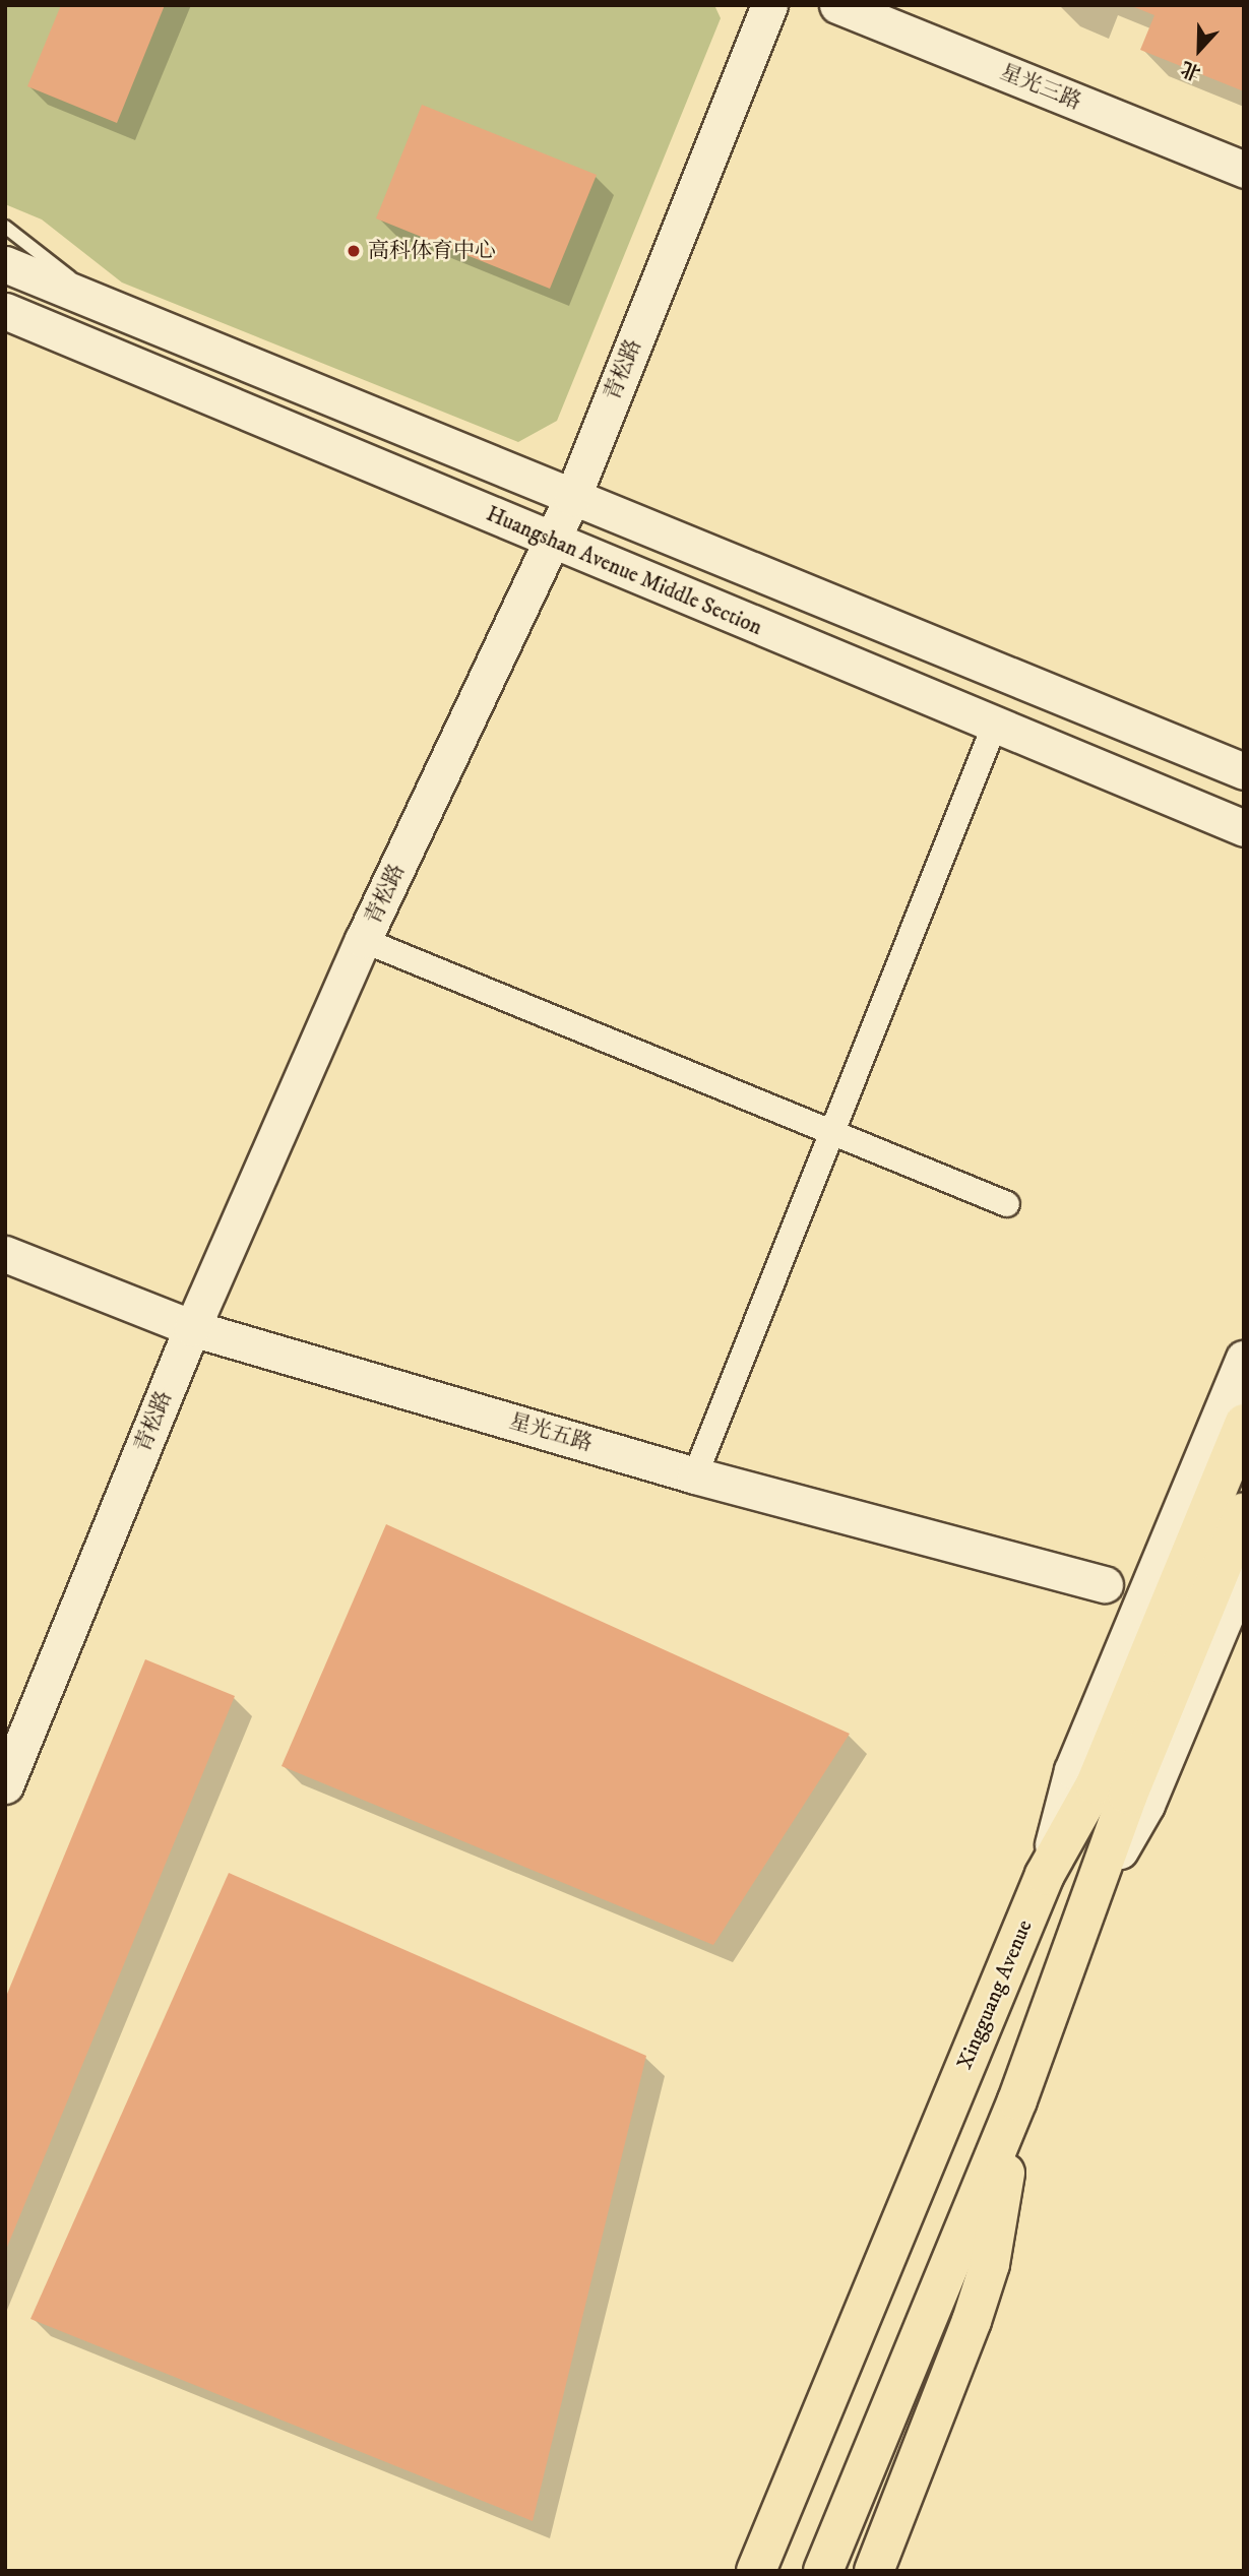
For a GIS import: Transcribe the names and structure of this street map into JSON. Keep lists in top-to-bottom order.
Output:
{
  "streets": {
    "main road": ["Xingguang Avenue"],
    "street": [
      "星光三路",
      "青松路",
      "Huangshan Avenue Middle Section",
      "星光五路"
    ]
  },
  "crossings": [
    ["青松路", "Huangshan Avenue Middle Section"],
    ["青松路", "星光五路"]
  ],
  "places": ["高科体育中心"],
  "north": "bottom"
}
